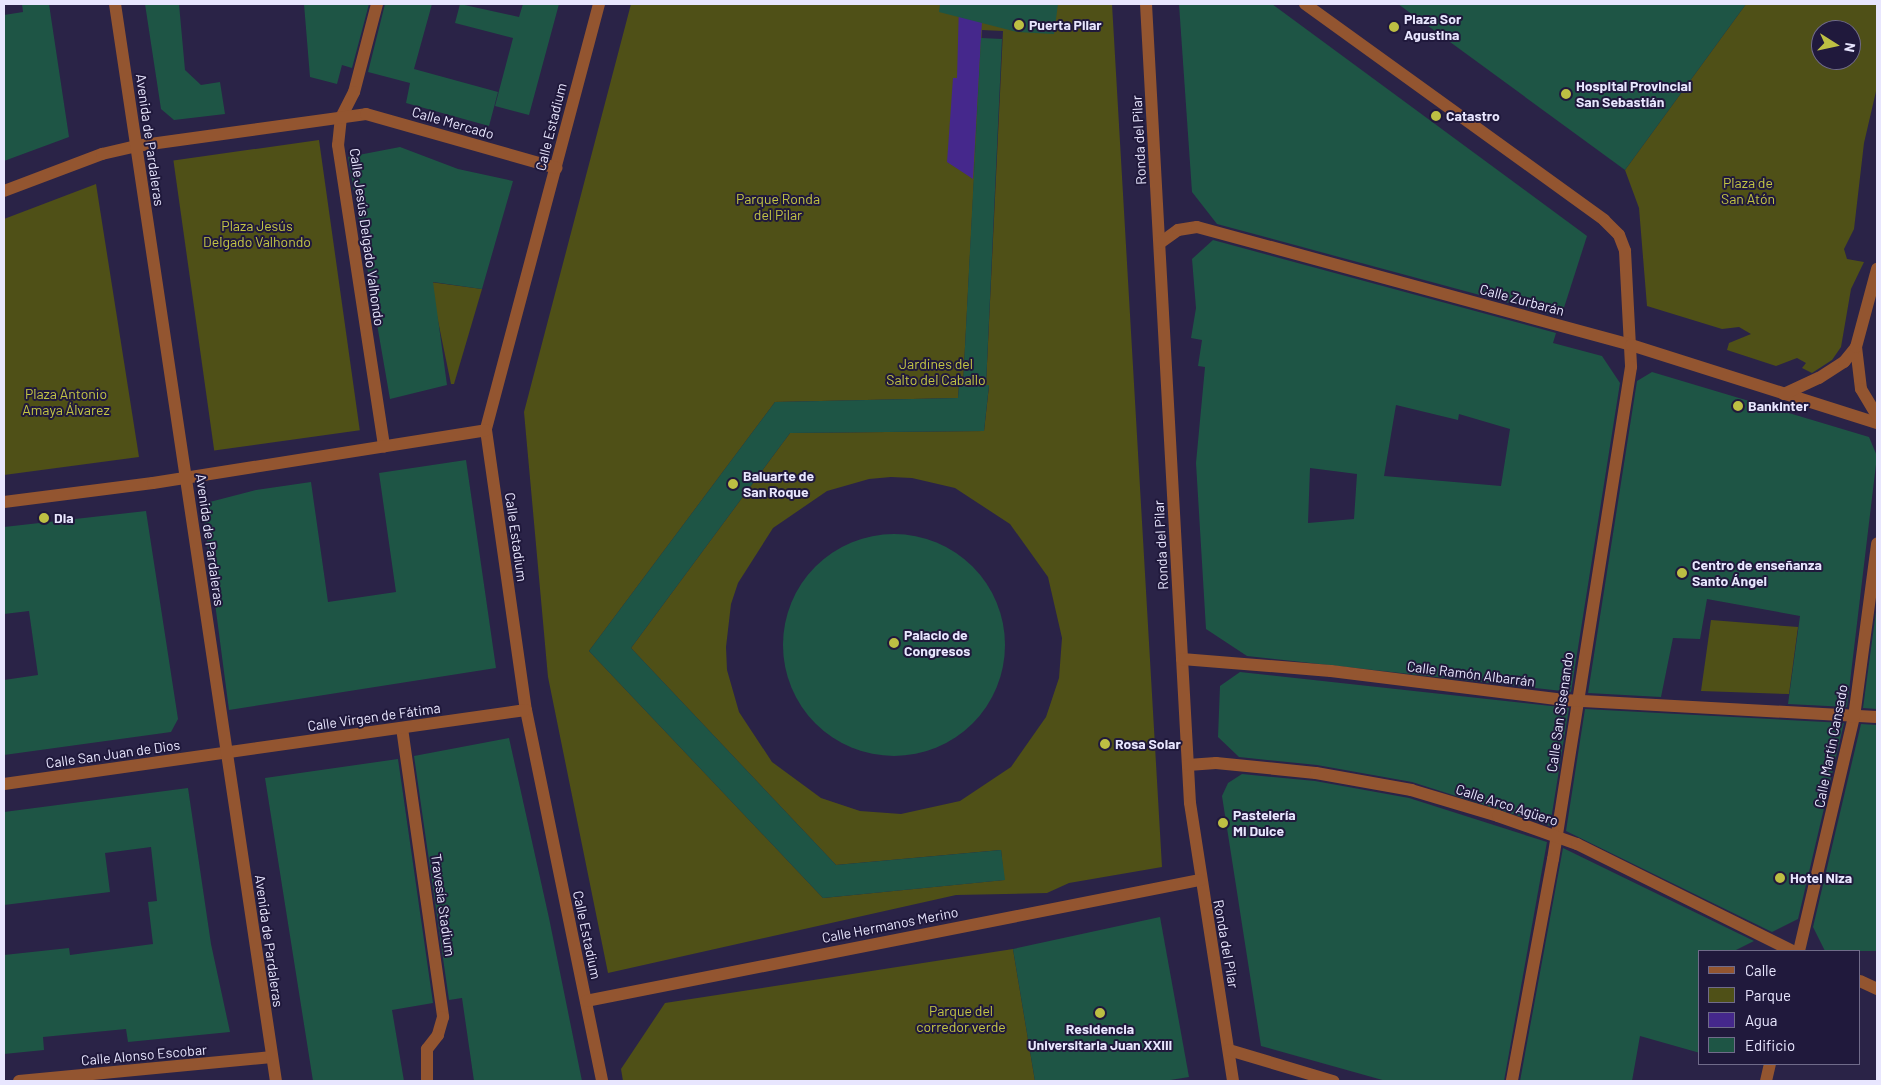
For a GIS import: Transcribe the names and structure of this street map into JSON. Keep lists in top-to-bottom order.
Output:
{
  "streets": {
    "street": [
      "Calle Mercado",
      "Calle Estadium",
      "Avenida de Pardaleras",
      "Ronda del Pilar",
      "Calle Jesús Delgado Valhondo",
      "Calle Zurbarán",
      "Calle Ramón Albarrán",
      "Calle San Sisenando",
      "Calle Virgen de Fátima",
      "Calle Martín Cansado",
      "Calle San Juan de Dios",
      "Calle Arco Agüero",
      "Travesía Stadium",
      "Calle Hermanos Merino",
      "Calle Alonso Escobar"
    ]
  },
  "crossings": [
    ["Calle Mercado", "Calle Estadium"],
    ["Calle Mercado", "Calle Jesús Delgado Valhondo"],
    ["Calle Estadium", "Calle Virgen de Fátima"],
    ["Calle Estadium", "Calle Hermanos Merino"],
    ["Avenida de Pardaleras", "Calle Virgen de Fátima"],
    ["Avenida de Pardaleras", "Calle San Juan de Dios"],
    ["Avenida de Pardaleras", "Calle Alonso Escobar"],
    ["Ronda del Pilar", "Calle Zurbarán"],
    ["Ronda del Pilar", "Calle Ramón Albarrán"],
    ["Ronda del Pilar", "Calle Arco Agüero"],
    ["Ronda del Pilar", "Calle Hermanos Merino"],
    ["Calle Zurbarán", "Calle San Sisenando"],
    ["Calle Ramón Albarrán", "Calle San Sisenando"],
    ["Calle Ramón Albarrán", "Calle Martín Cansado"],
    ["Calle San Sisenando", "Calle Arco Agüero"],
    ["Calle Virgen de Fátima", "Calle San Juan de Dios"],
    ["Calle Virgen de Fátima", "Travesía Stadium"]
  ],
  "parks": [
    "Plaza de San Atón",
    "Parque Ronda del Pilar",
    "Plaza Jesús Delgado Valhondo",
    "Jardines del Salto del Caballo",
    "Plaza Antonio Amaya Álvarez",
    "Parque del corredor verde"
  ],
  "places": [
    "Puerta Pilar",
    "Plaza Sor Agustina",
    "Hospital Provincial San Sebastián",
    "Catastro",
    "Bankinter",
    "Baluarte de San Roque",
    "Dia",
    "Centro de enseñanza Santo Ángel",
    "Palacio de Congresos",
    "Rosa Solar",
    "Pastelería Mi Dulce",
    "Hotel Niza",
    "Residencia Universitaria Juan XXIII"
  ],
  "legend": [
    "Calle",
    "Parque",
    "Agua",
    "Edificio"
  ],
  "north": "right"
}
